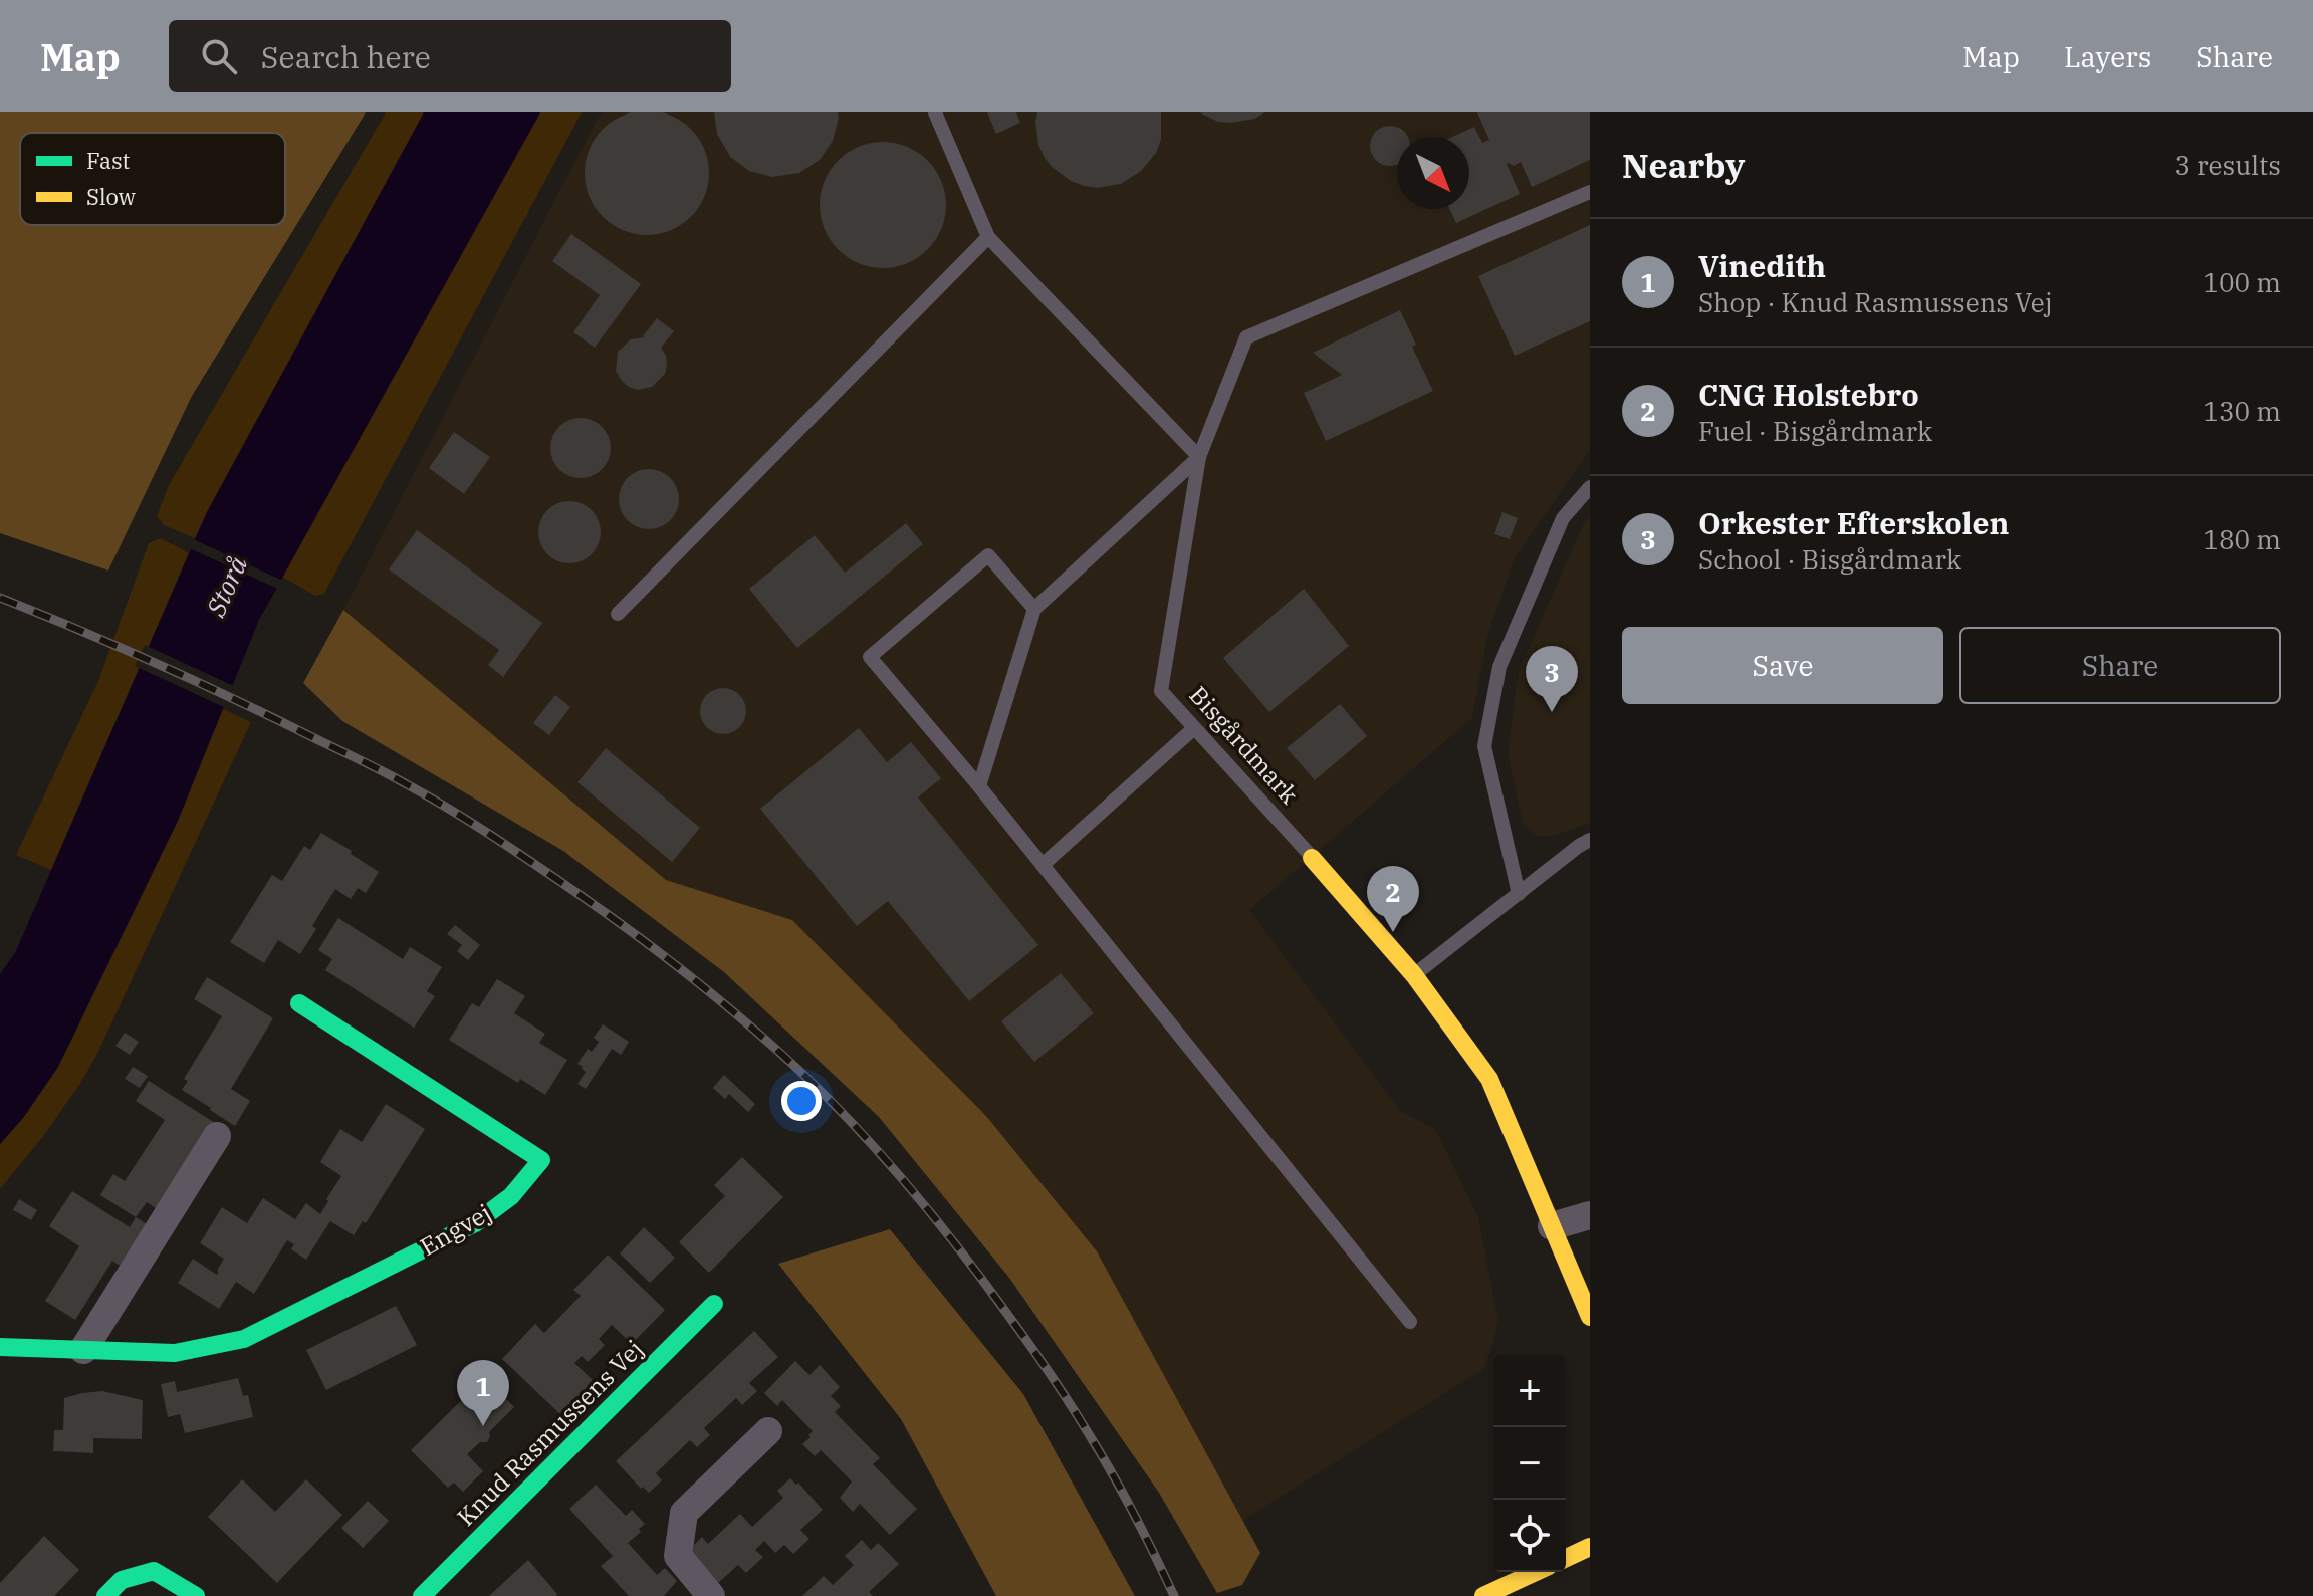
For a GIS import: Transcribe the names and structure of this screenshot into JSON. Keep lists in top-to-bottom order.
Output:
{
  "streets": {
    "street": ["Bisgårdmark", "Engvej", "Knud Rasmussens Vej"]
  },
  "water": ["Storå"],
  "legend": ["Fast", "Slow"],
  "north": "bottom right",
  "page": {
    "header": "Map",
    "search": "Search here",
    "nav": ["Map", "Layers", "Share"],
    "heading": ["Nearby", "3 results"],
    "list": [
      {
        "mark": "1",
        "name": "Vinedith",
        "note": "Shop · Knud Rasmussens Vej",
        "value": "100 m"
      },
      {
        "mark": "2",
        "name": "CNG Holstebro",
        "note": "Fuel · Bisgårdmark",
        "value": "130 m"
      },
      {
        "mark": "3",
        "name": "Orkester Efterskolen",
        "note": "School · Bisgårdmark",
        "value": "180 m"
      }
    ],
    "buttons": ["Save", "Share"],
    "pins": ["3", "2", "1"],
    "map_buttons": ["+", "−"]
  }
}
